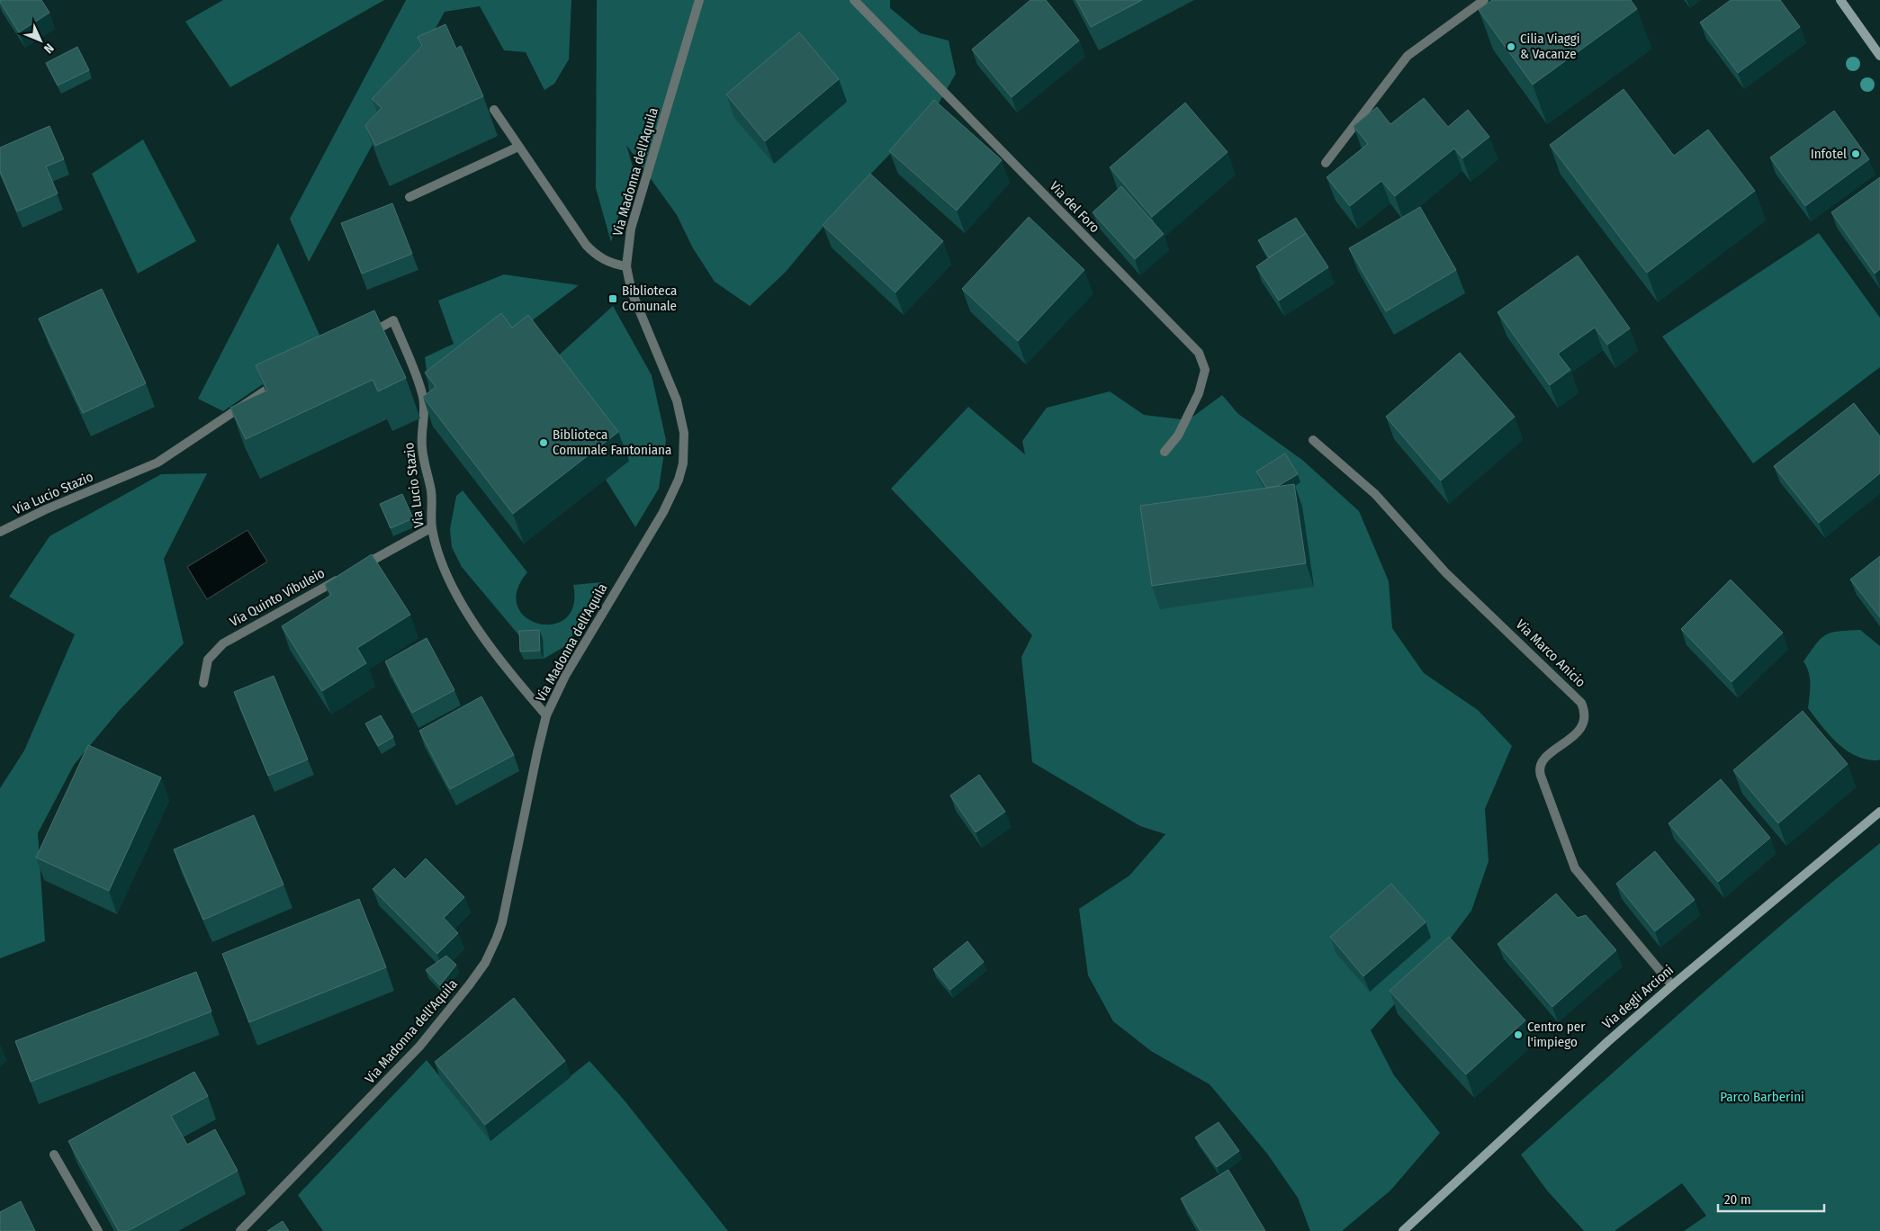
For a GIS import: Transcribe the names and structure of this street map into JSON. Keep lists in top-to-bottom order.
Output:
{
  "streets": {
    "street": [
      "Via Madonna dell'Aquila",
      "Via del Foro",
      "Via Lucio Stazio",
      "Via Quinto Vibuleio",
      "Via Marco Anicio",
      "Via degli Arcioni"
    ]
  },
  "crossings": [
    ["Via Madonna dell'Aquila", "Via Lucio Stazio"],
    ["Via Lucio Stazio", "Via Quinto Vibuleio"],
    ["Via Marco Anicio", "Via degli Arcioni"]
  ],
  "parks": ["Parco Barberini"],
  "places": {
    "other": [
      "Cilia Viaggi & Vacanze",
      "Infotel",
      "Biblioteca Comunale Fantoniana",
      "Centro per l'impiego"
    ],
    "transit": ["Biblioteca Comunale"]
  },
  "scale_bar": "20 m",
  "north": "bottom right"
}
